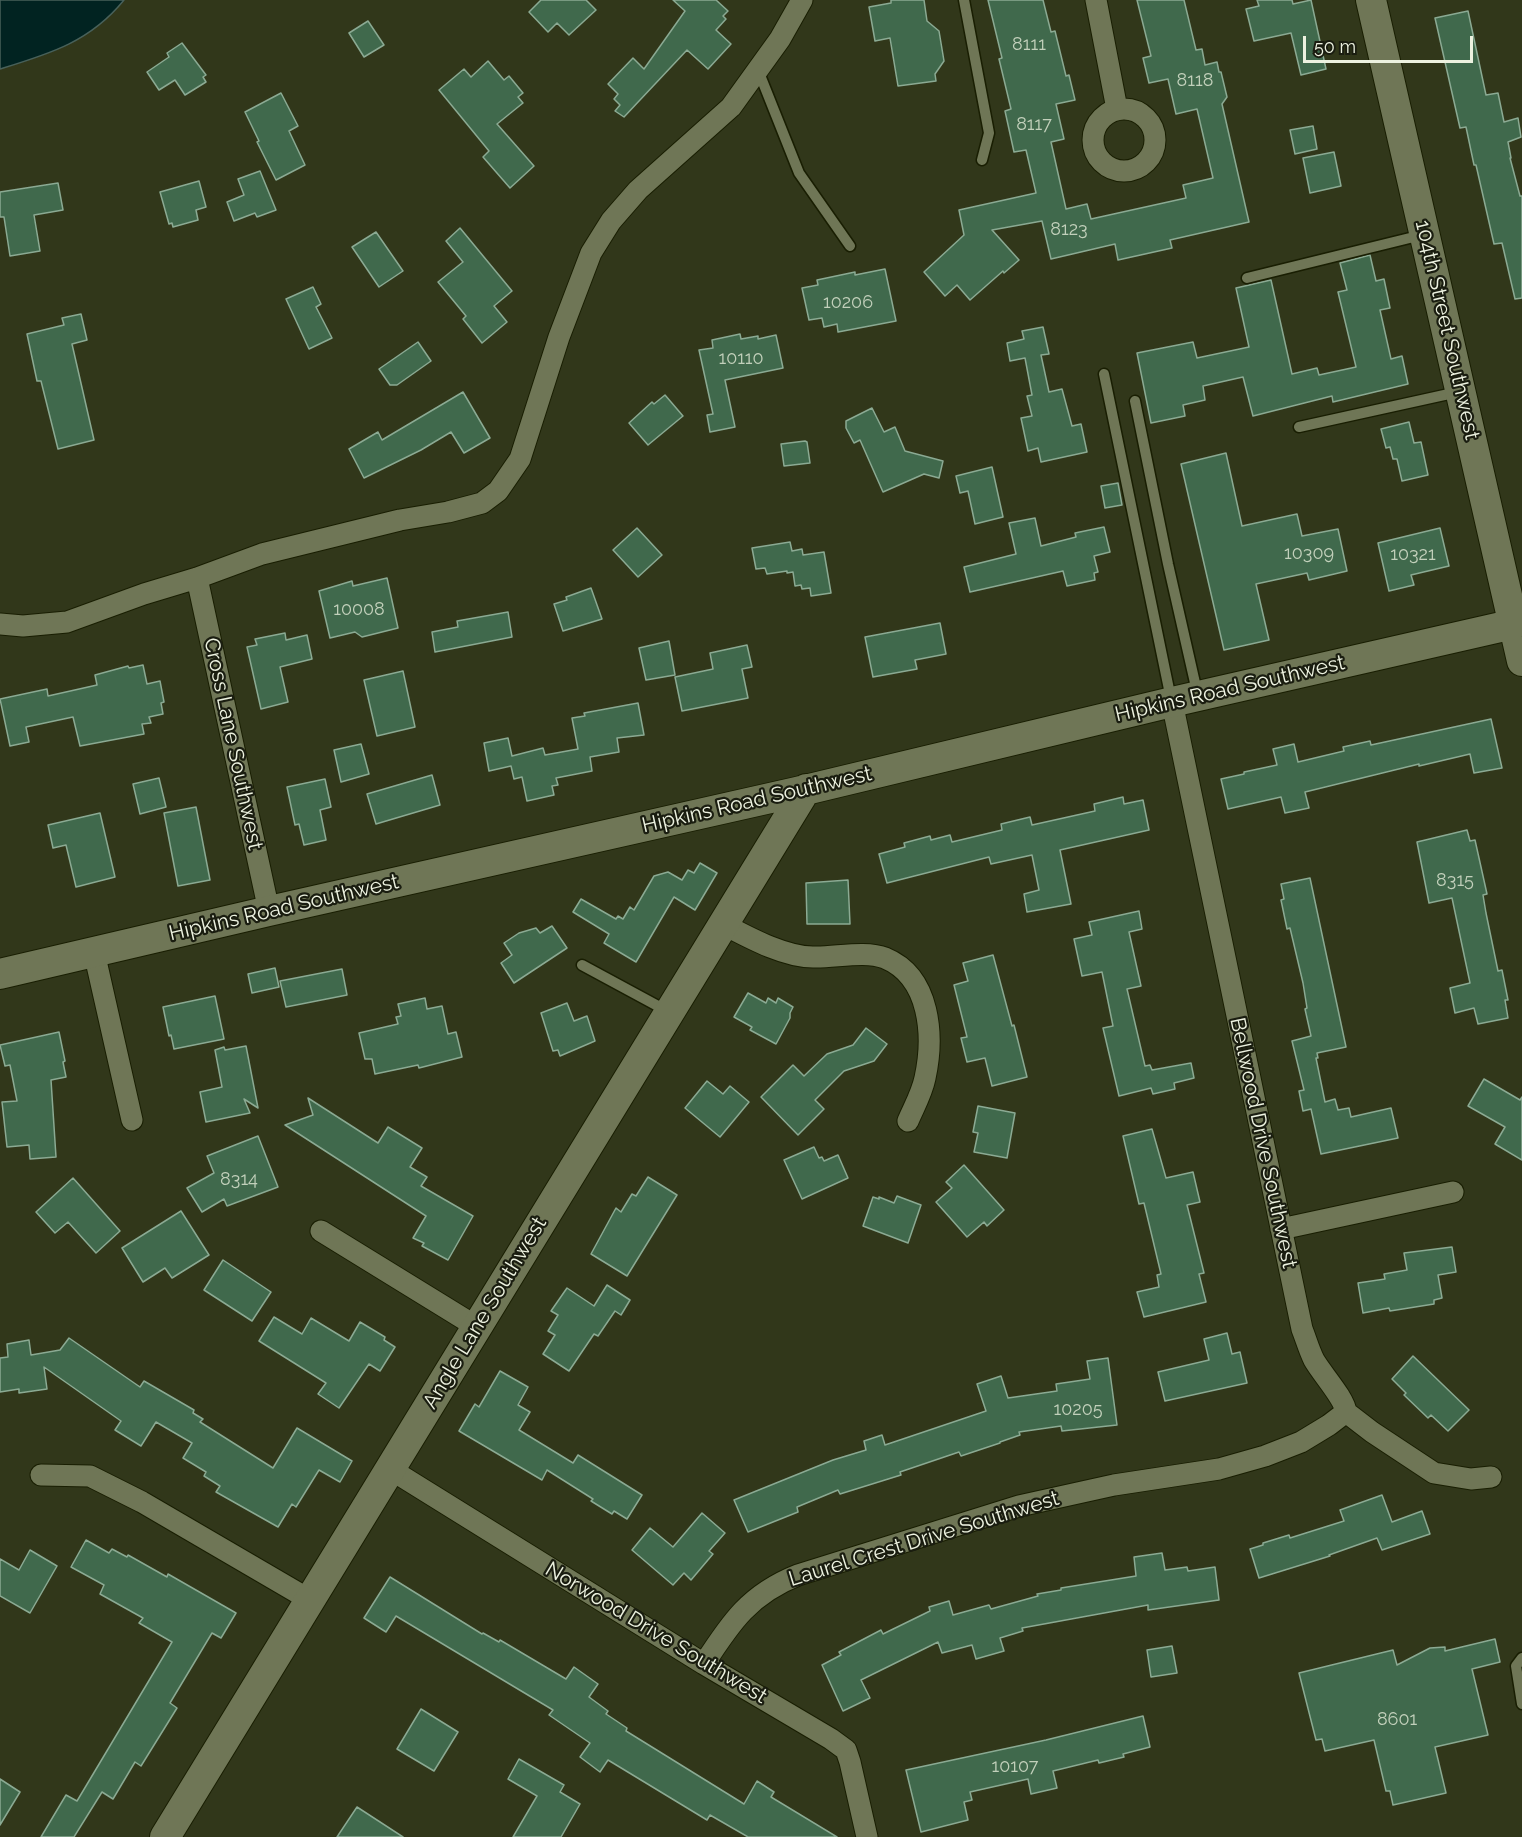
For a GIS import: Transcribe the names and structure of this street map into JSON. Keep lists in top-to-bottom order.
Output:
{
  "streets": {
    "street": [
      "104th Street Southwest",
      "Hipkins Road Southwest",
      "Cross Lane Southwest",
      "Bellwood Drive Southwest",
      "Angle Lane Southwest",
      "Laurel Crest Drive Southwest",
      "Norwood Drive Southwest"
    ]
  },
  "crossings": [
    ["104th Street Southwest", "Hipkins Road Southwest"],
    ["Hipkins Road Southwest", "Cross Lane Southwest"],
    ["Hipkins Road Southwest", "Bellwood Drive Southwest"],
    ["Hipkins Road Southwest", "Angle Lane Southwest"],
    ["Bellwood Drive Southwest", "Laurel Crest Drive Southwest"],
    ["Angle Lane Southwest", "Norwood Drive Southwest"],
    ["Laurel Crest Drive Southwest", "Norwood Drive Southwest"]
  ],
  "house_numbers": [
    "8111",
    "8118",
    "8117",
    "8123",
    "10206",
    "10110",
    "10309",
    "10321",
    "10008",
    "8315",
    "8314",
    "10205",
    "8601",
    "10107"
  ],
  "scale_bar": "50 m"
}
